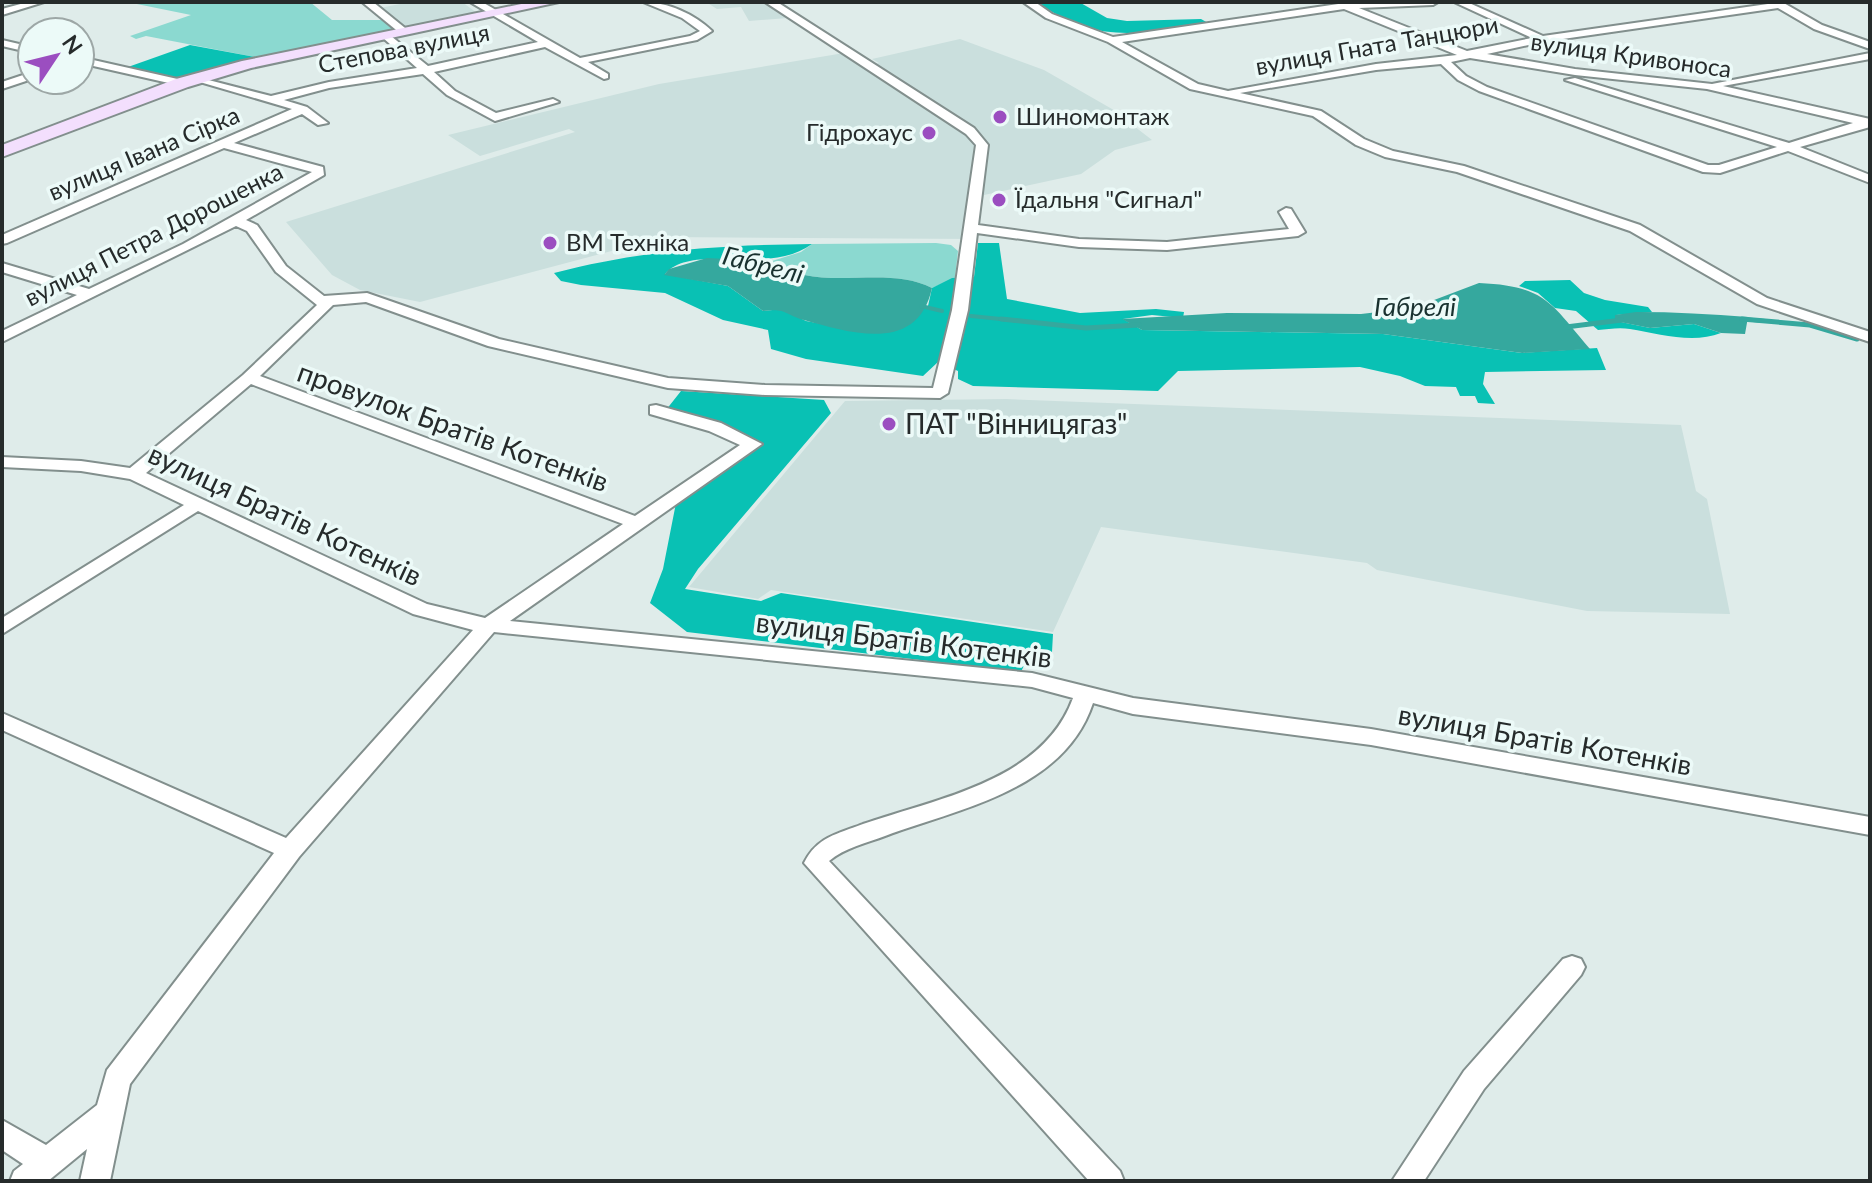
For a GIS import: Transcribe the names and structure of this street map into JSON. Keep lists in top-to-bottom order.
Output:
{
  "streets": {
    "street": [
      "вулиця Гната Танцюри",
      "Степова вулиця",
      "вулиця Кривоноса",
      "вулиця Івана Сірка",
      "вулиця Петра Дорошенка",
      "провулок Братів Котенків",
      "вулиця Братів Котенків"
    ]
  },
  "crossings": [
    ["вулиця Гната Танцюри", "вулиця Кривоноса"],
    ["вулиця Івана Сірка", "вулиця Петра Дорошенка"],
    ["провулок Братів Котенків", "вулиця Братів Котенків"]
  ],
  "water": ["Габрелі"],
  "places": [
    "Шиномонтаж",
    "Гідрохаус",
    "Їдальня \"Сигнал\"",
    "ВМ Техніка",
    "ПАТ \"Вінницягаз\""
  ],
  "north": "top right"
}
